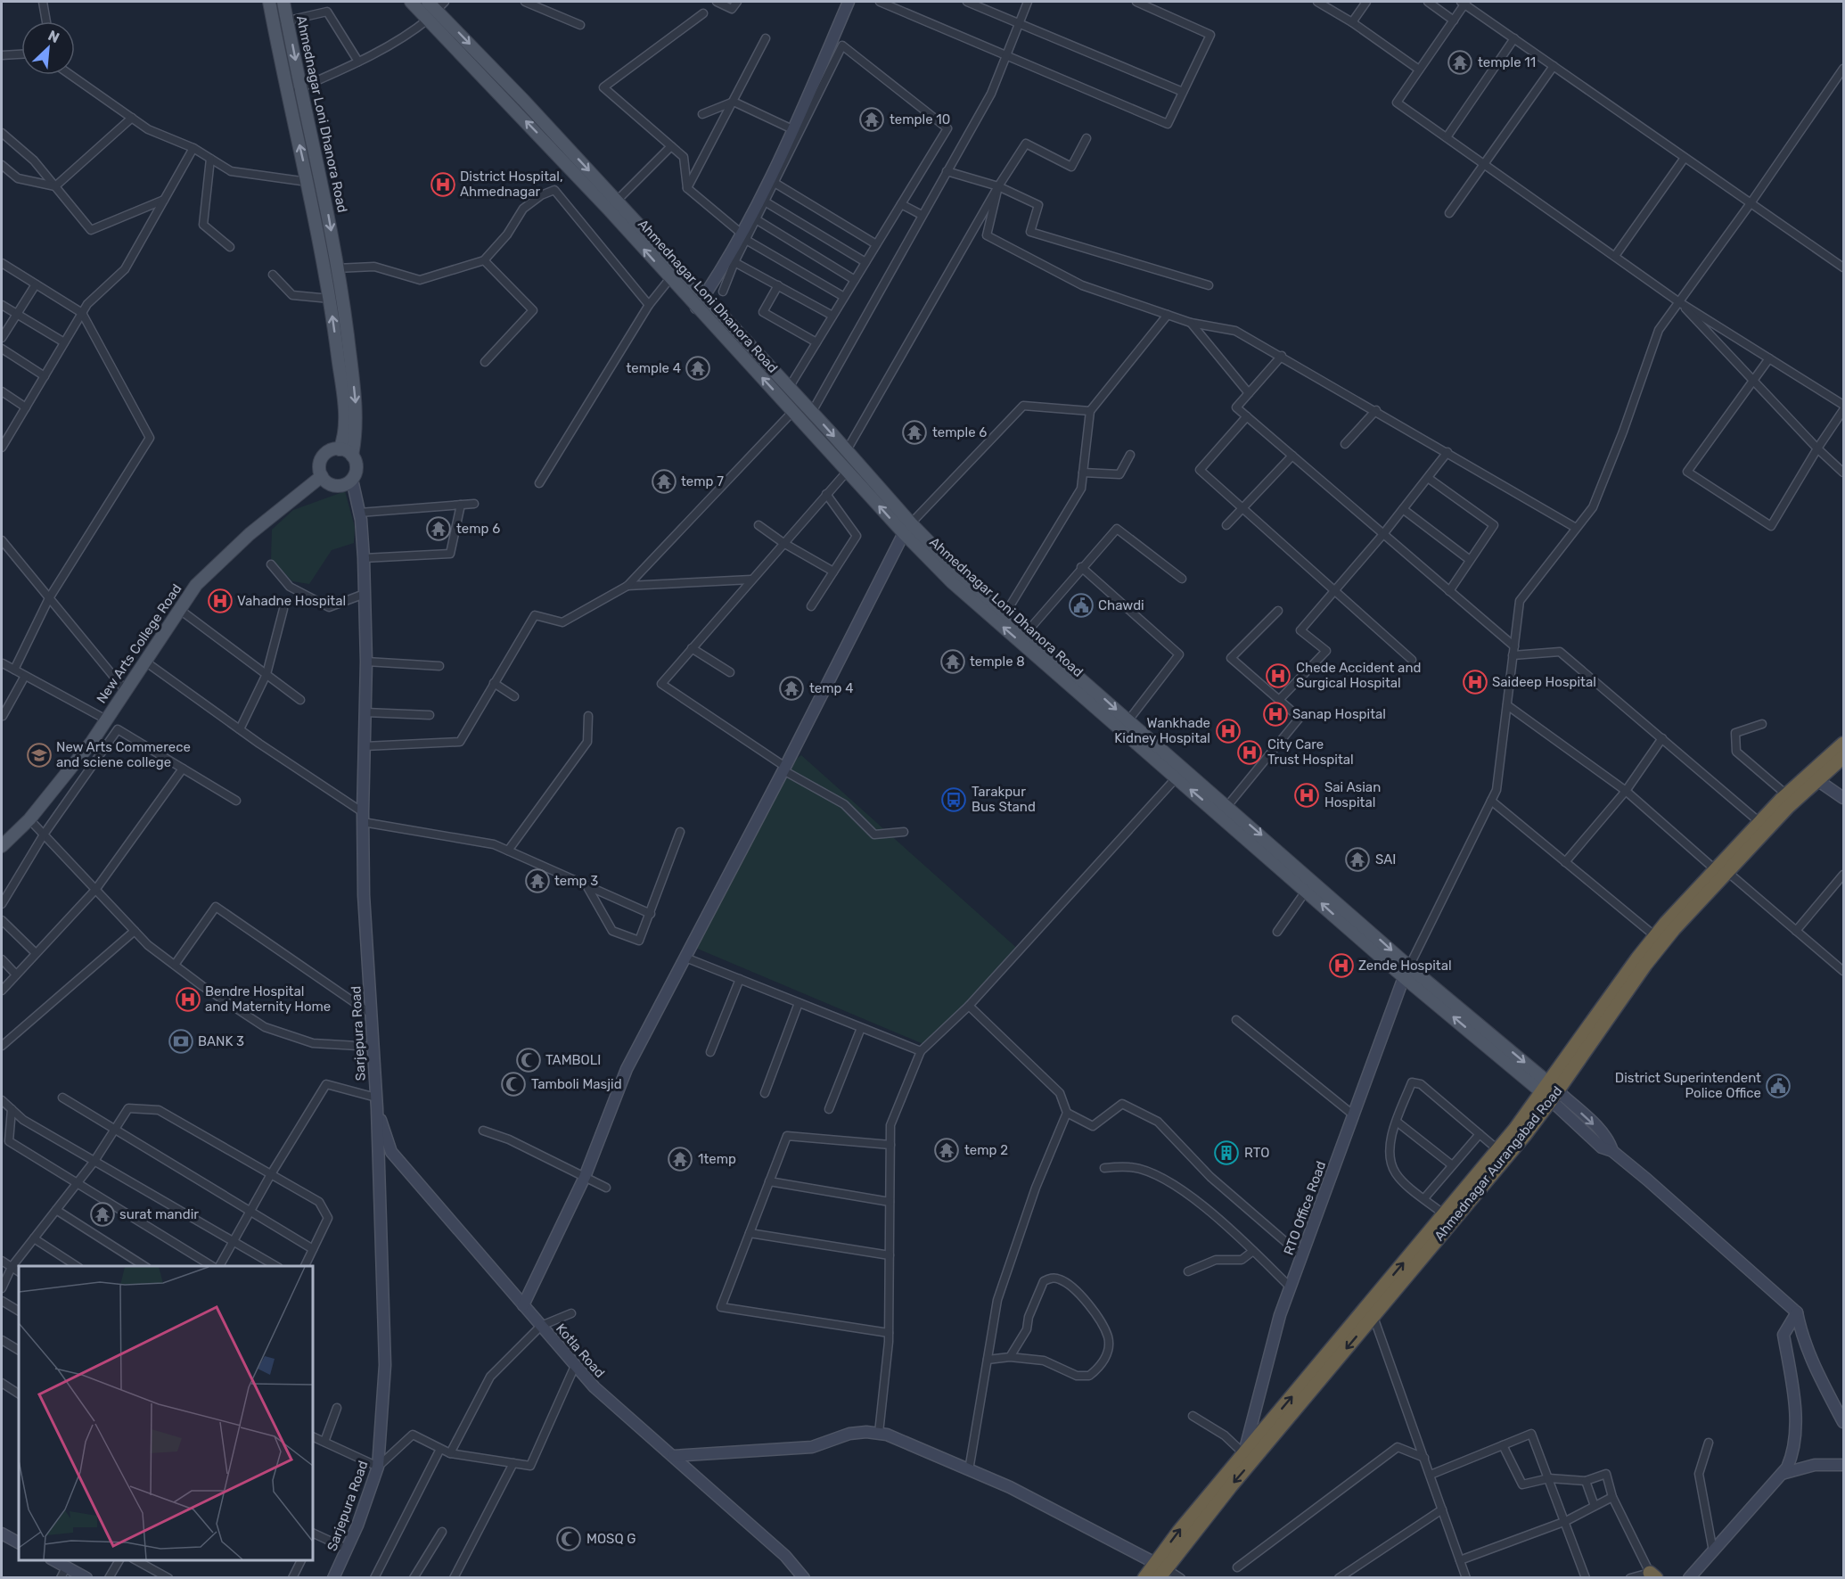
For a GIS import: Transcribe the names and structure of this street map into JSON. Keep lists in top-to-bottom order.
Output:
{
  "streets": {
    "highway": ["Ahmednagar Aurangabad Road"],
    "main road": ["Ahmednagar Loni Dhanora Road", "New Arts College Road"],
    "street": ["Sarjepura Road", "RTO Office Road", "Kotla Road"]
  },
  "crossings": [
    ["Ahmednagar Loni Dhanora Road", "New Arts College Road"],
    ["Ahmednagar Loni Dhanora Road", "Sarjepura Road"],
    ["Ahmednagar Loni Dhanora Road", "Ahmednagar Aurangabad Road"],
    ["Ahmednagar Loni Dhanora Road", "RTO Office Road"],
    ["New Arts College Road", "Sarjepura Road"],
    ["Sarjepura Road", "Kotla Road"]
  ],
  "places": {
    "temple": [
      "temple 11",
      "temple 10",
      "temple 4",
      "temple 6",
      "temp 7",
      "temp 6",
      "temple 8",
      "temp 4",
      "SAI",
      "temp 3",
      "temp 2",
      "1temp",
      "surat mandir"
    ],
    "hospital": [
      "District Hospital, Ahmednagar",
      "Vahadne Hospital",
      "Chede Accident and Surgical Hospital",
      "Saideep Hospital",
      "Sanap Hospital",
      "Wankhade Kidney Hospital",
      "City Care Trust Hospital",
      "Sai Asian Hospital",
      "Zende Hospital",
      "Bendre Hospital and Maternity Home"
    ],
    "public building": ["Chawdi", "District Superintendent Police Office"],
    "school or university": ["New Arts Commerece and sciene college"],
    "bus stop": ["Tarakpur Bus Stand"],
    "bank": ["BANK 3"],
    "mosque": ["TAMBOLI", "Tamboli Masjid", "MOSQ G"],
    "building": ["RTO"]
  },
  "north": "top right"
}
